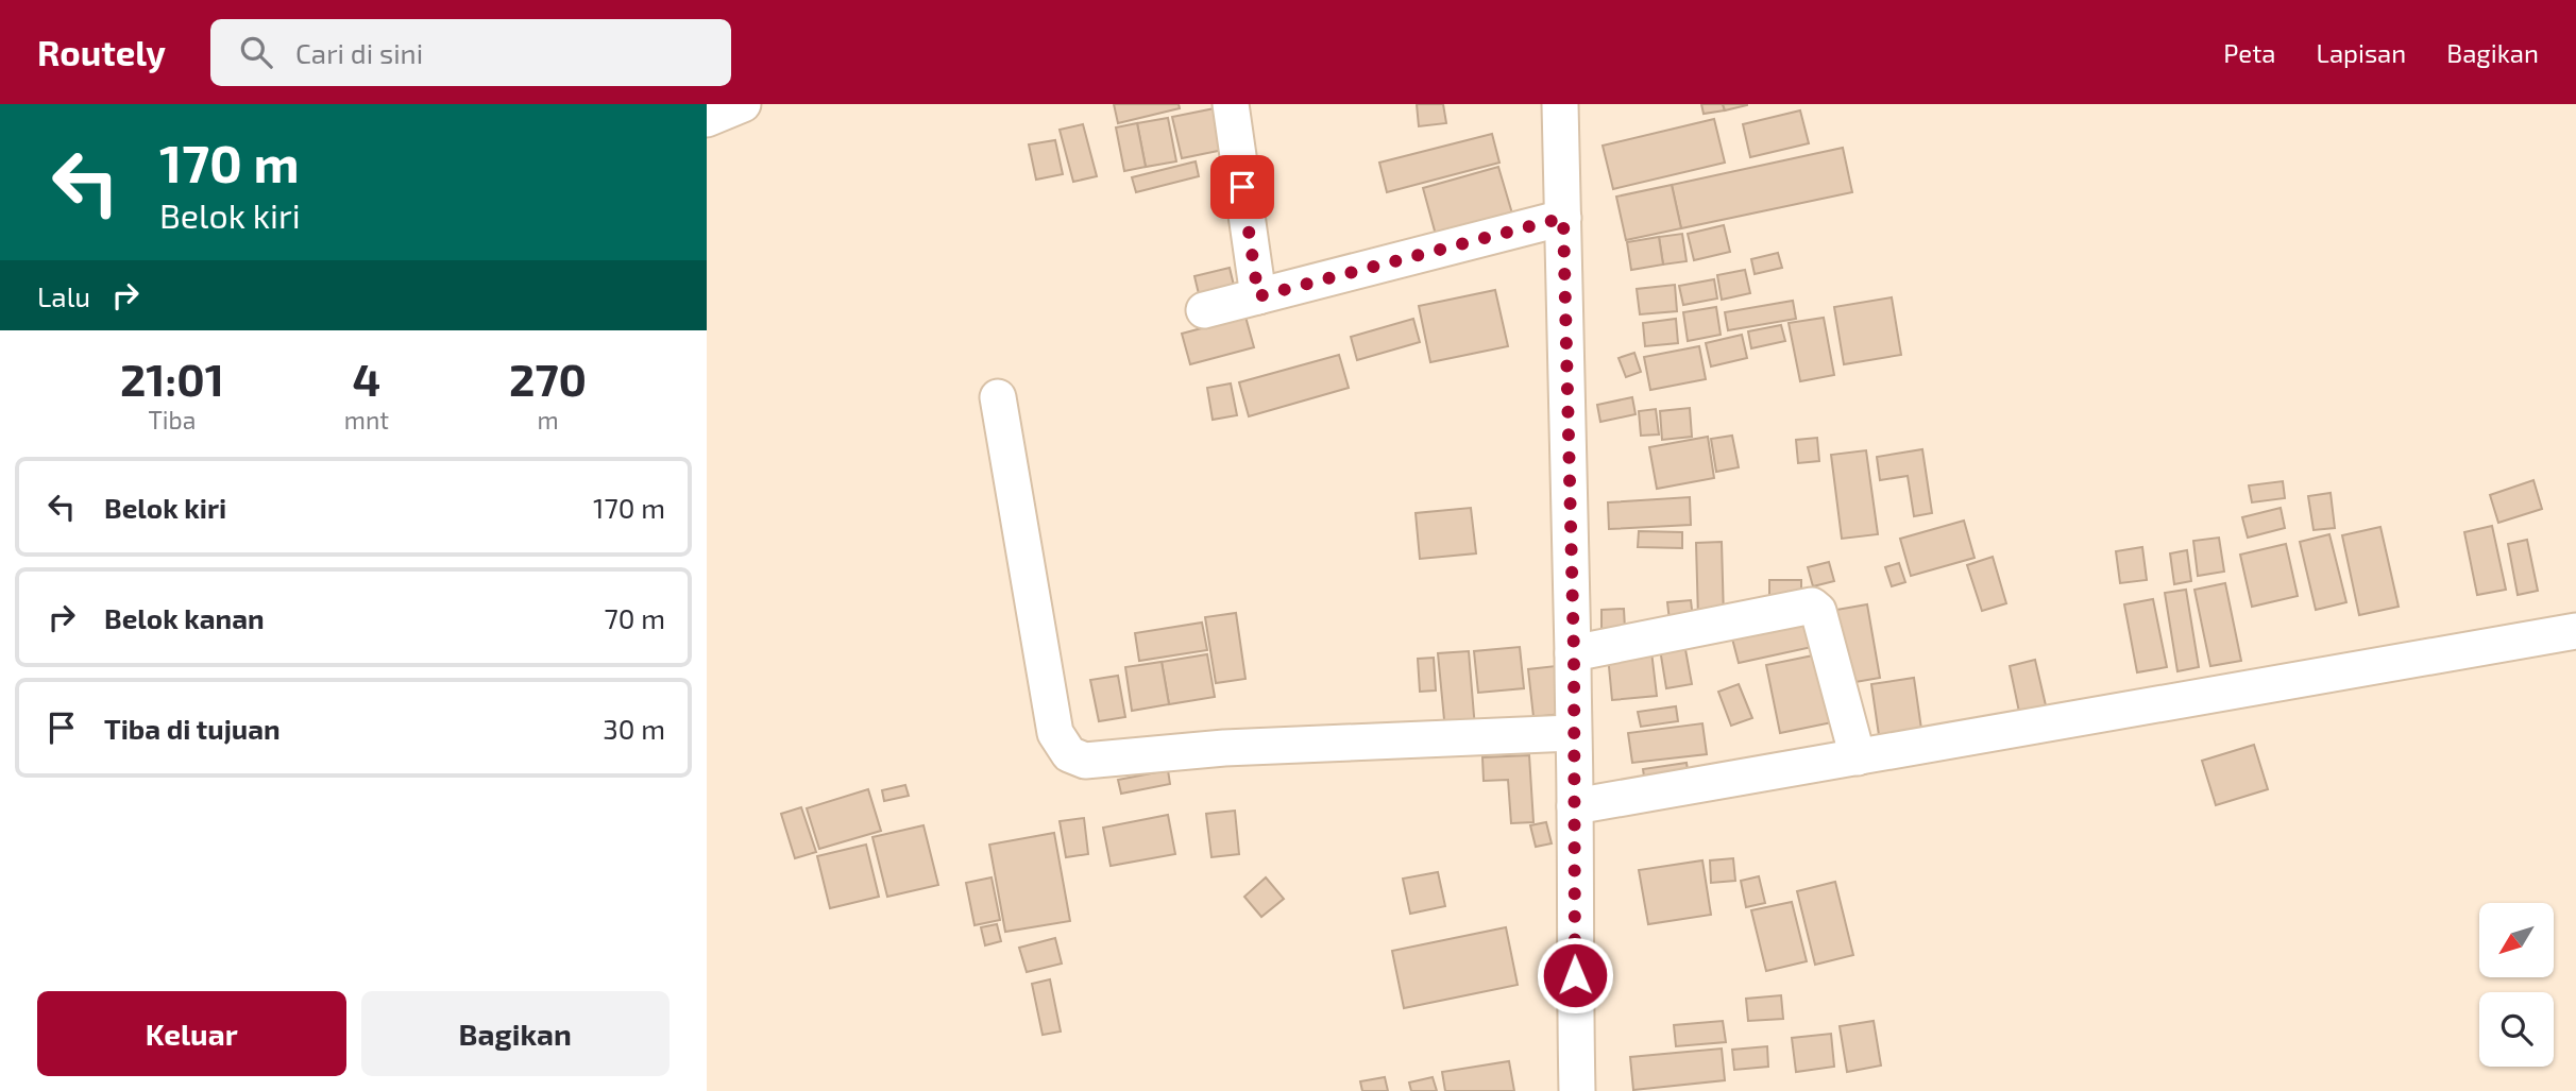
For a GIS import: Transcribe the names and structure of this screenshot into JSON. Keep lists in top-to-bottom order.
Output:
{
  "north": "bottom left",
  "page": {
    "header": "Routely",
    "search": "Cari di sini",
    "nav": ["Peta", "Lapisan", "Bagikan"],
    "turn": ["170 m", "Belok kiri"],
    "then": "Lalu",
    "eta": [
      "21:01",
      "Tiba",
      "4",
      "mnt",
      "270",
      "m"
    ],
    "list": [
      {
        "name": "Belok kiri",
        "value": "170 m"
      },
      {
        "name": "Belok kanan",
        "value": "70 m"
      },
      {
        "name": "Tiba di tujuan",
        "value": "30 m"
      }
    ],
    "buttons": ["Keluar", "Bagikan"]
  }
}
